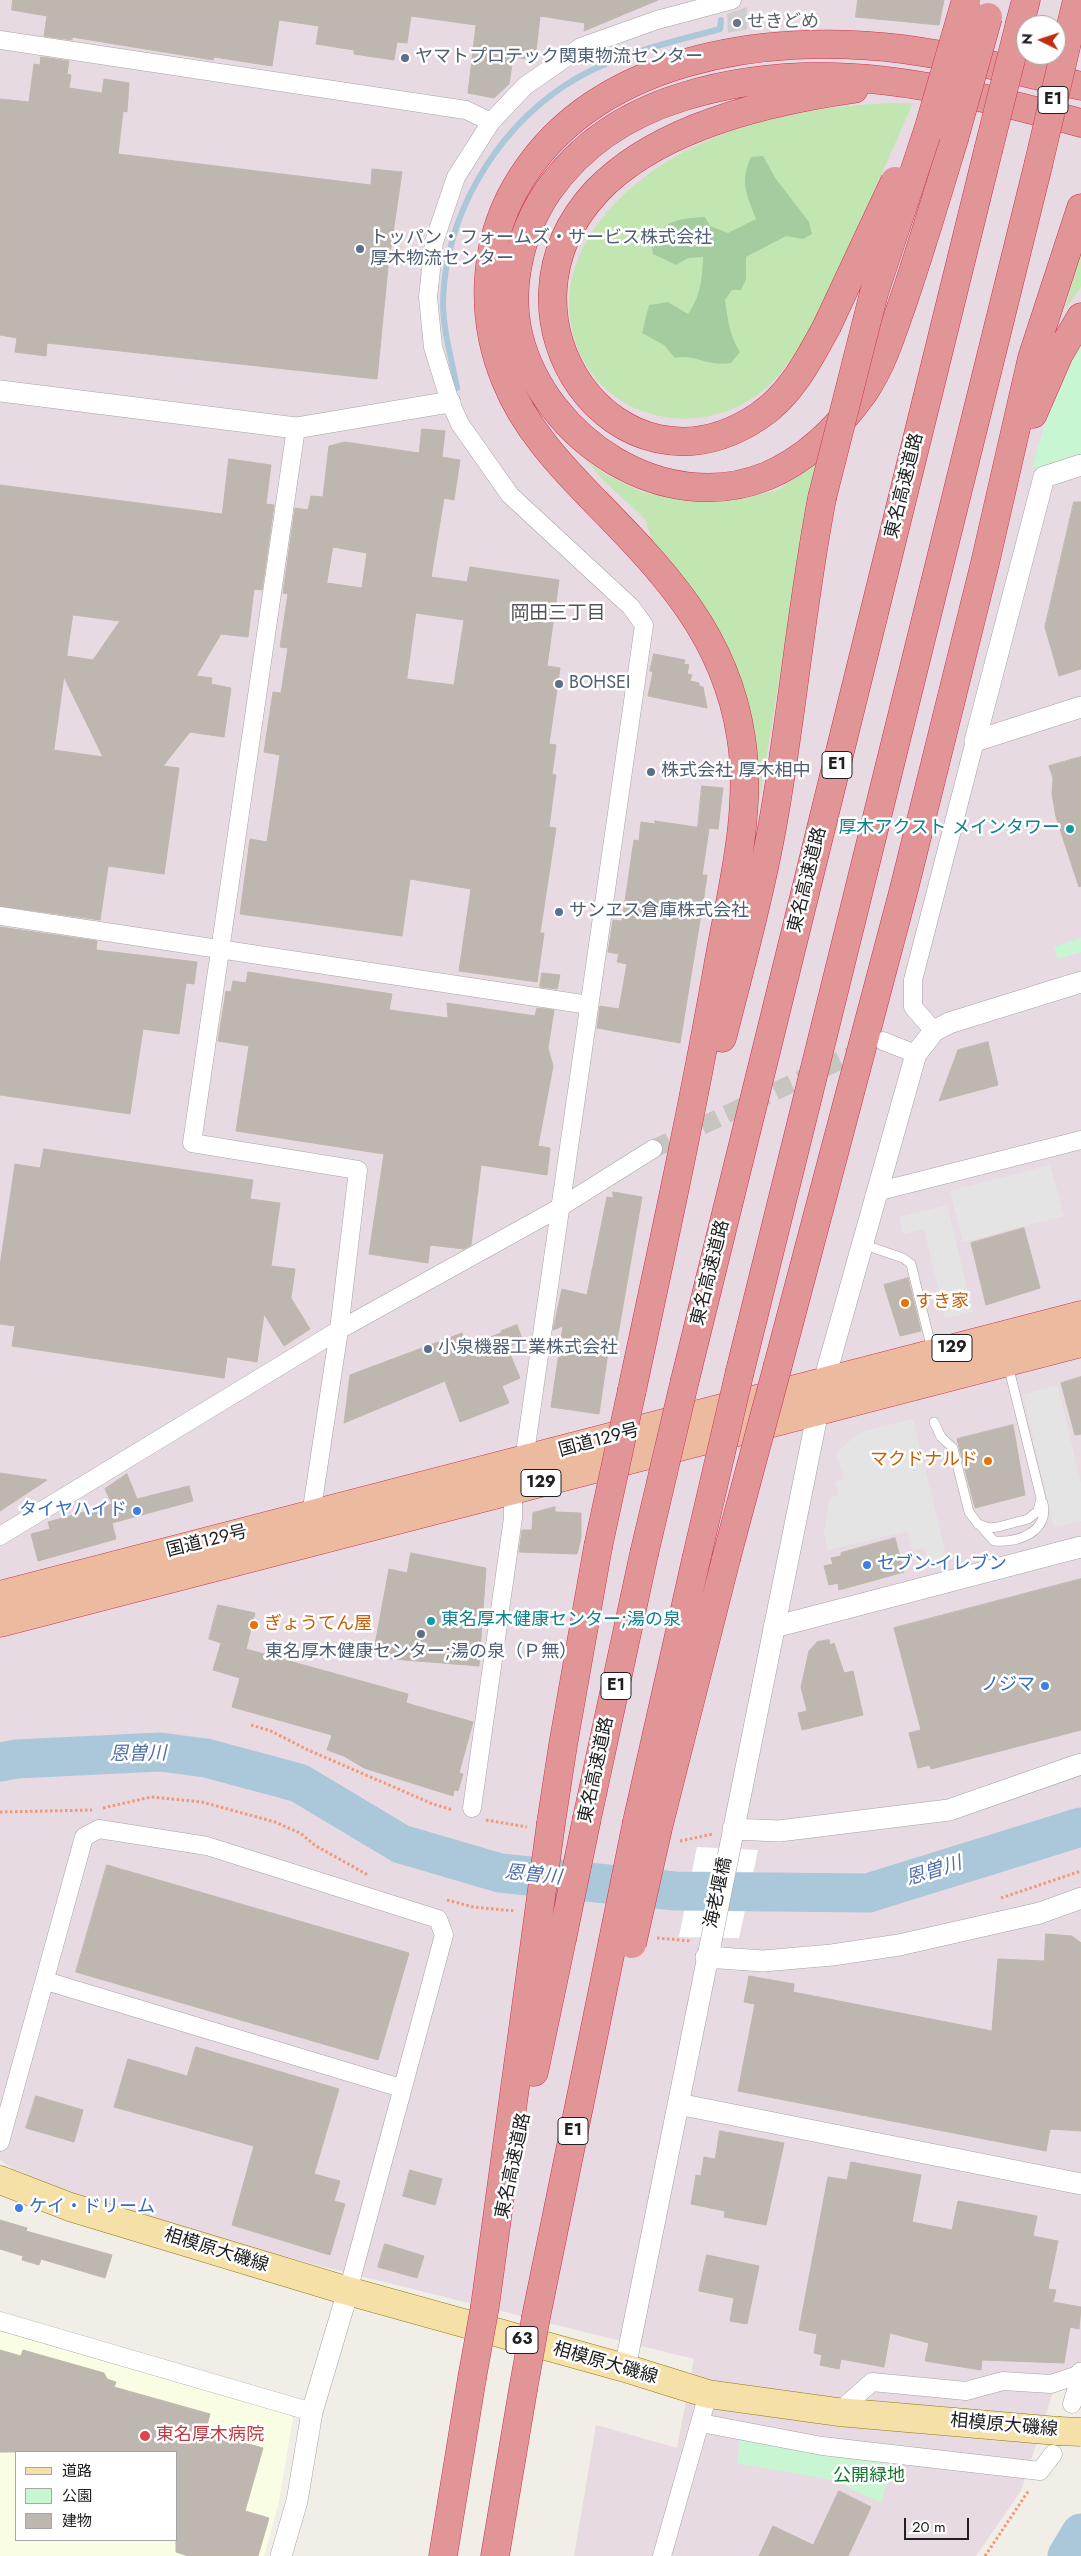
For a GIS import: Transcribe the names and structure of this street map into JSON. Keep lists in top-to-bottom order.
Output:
{
  "streets": {
    "highway": [
      "E1",
      "東名高速道路",
      "129",
      "国道129号"
    ],
    "main road": ["相模原大磯線", "63"],
    "street": ["海老堰橋"]
  },
  "crossings": [
    ["国道129号", "海老堰橋"],
    ["海老堰橋", "相模原大磯線"]
  ],
  "districts": ["岡田三丁目"],
  "water": ["恩曽川"],
  "parks": ["公開緑地"],
  "places": [
    "せきどめ",
    "ヤマトプロテック関東物流センター",
    "トッパン・フォームズ・サービス株式会社 厚木物流センター",
    "BOHSEI",
    "株式会社 厚木相中",
    "厚木アクスト メインタワー",
    "サンヱス倉庫株式会社",
    "すき家",
    "小泉機器工業株式会社",
    "マクドナルド",
    "タイヤハイド",
    "セブン-イレブン",
    "東名厚木健康センター;湯の泉",
    "ぎょうてん屋",
    "東名厚木健康センター;湯の泉（Ｐ無）",
    "ノジマ",
    "ケイ・ドリーム",
    "東名厚木病院"
  ],
  "legend": ["道路", "公園", "建物"],
  "scale_bar": "20 m",
  "north": "left"
}
